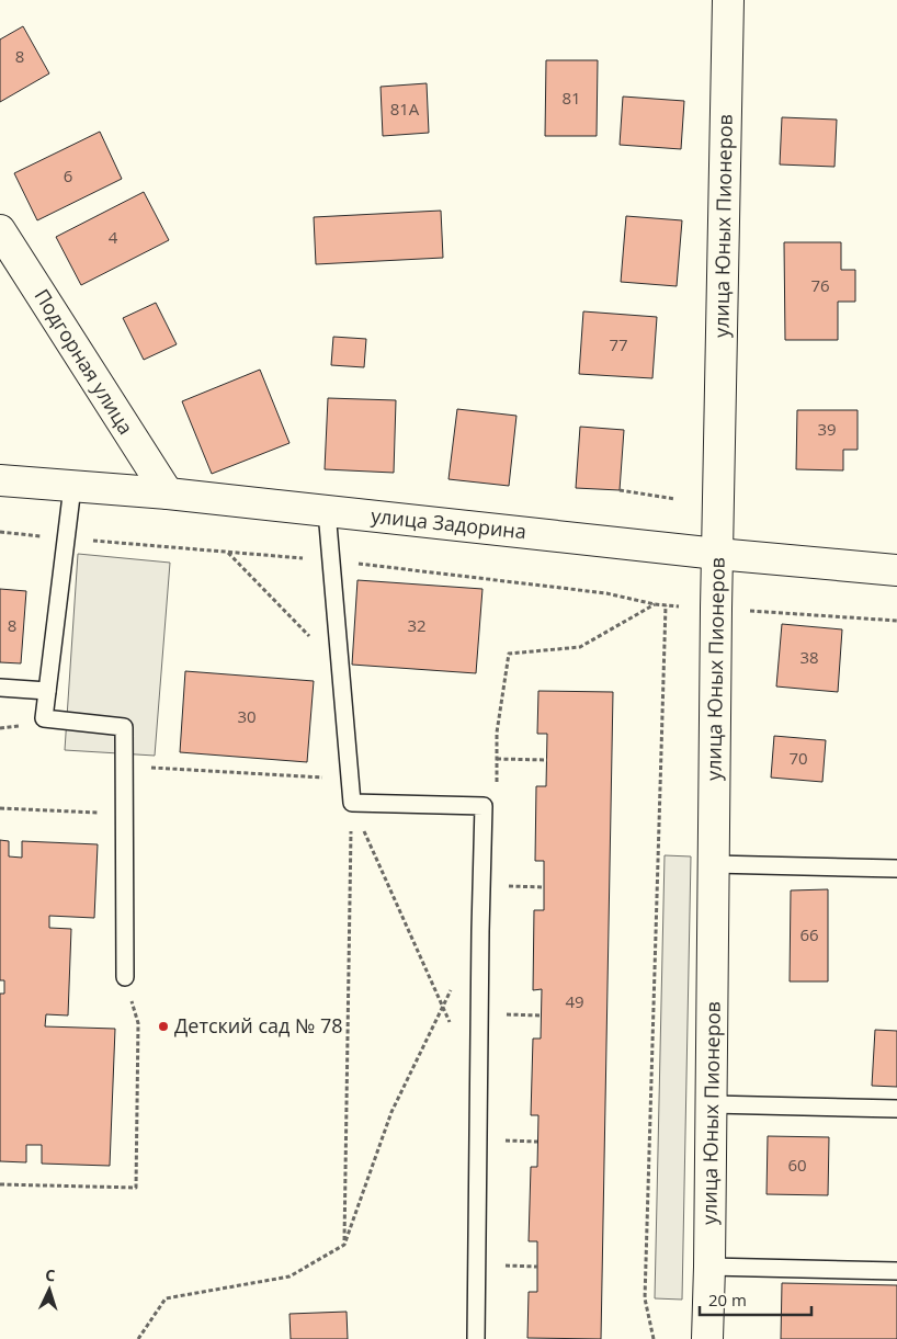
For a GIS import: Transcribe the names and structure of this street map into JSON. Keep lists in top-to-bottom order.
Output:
{
  "streets": {
    "street": ["улица Юных Пионеров", "Подгорная улица", "улица Задорина"]
  },
  "crossings": [
    ["улица Юных Пионеров", "улица Задорина"],
    ["Подгорная улица", "улица Задорина"]
  ],
  "places": ["Детский сад № 78"],
  "house_numbers": [
    "8",
    "81",
    "81А",
    "6",
    "4",
    "76",
    "77",
    "39",
    "8",
    "32",
    "38",
    "30",
    "70",
    "66",
    "49",
    "60"
  ],
  "scale_bar": "20 m",
  "north": "top"
}
